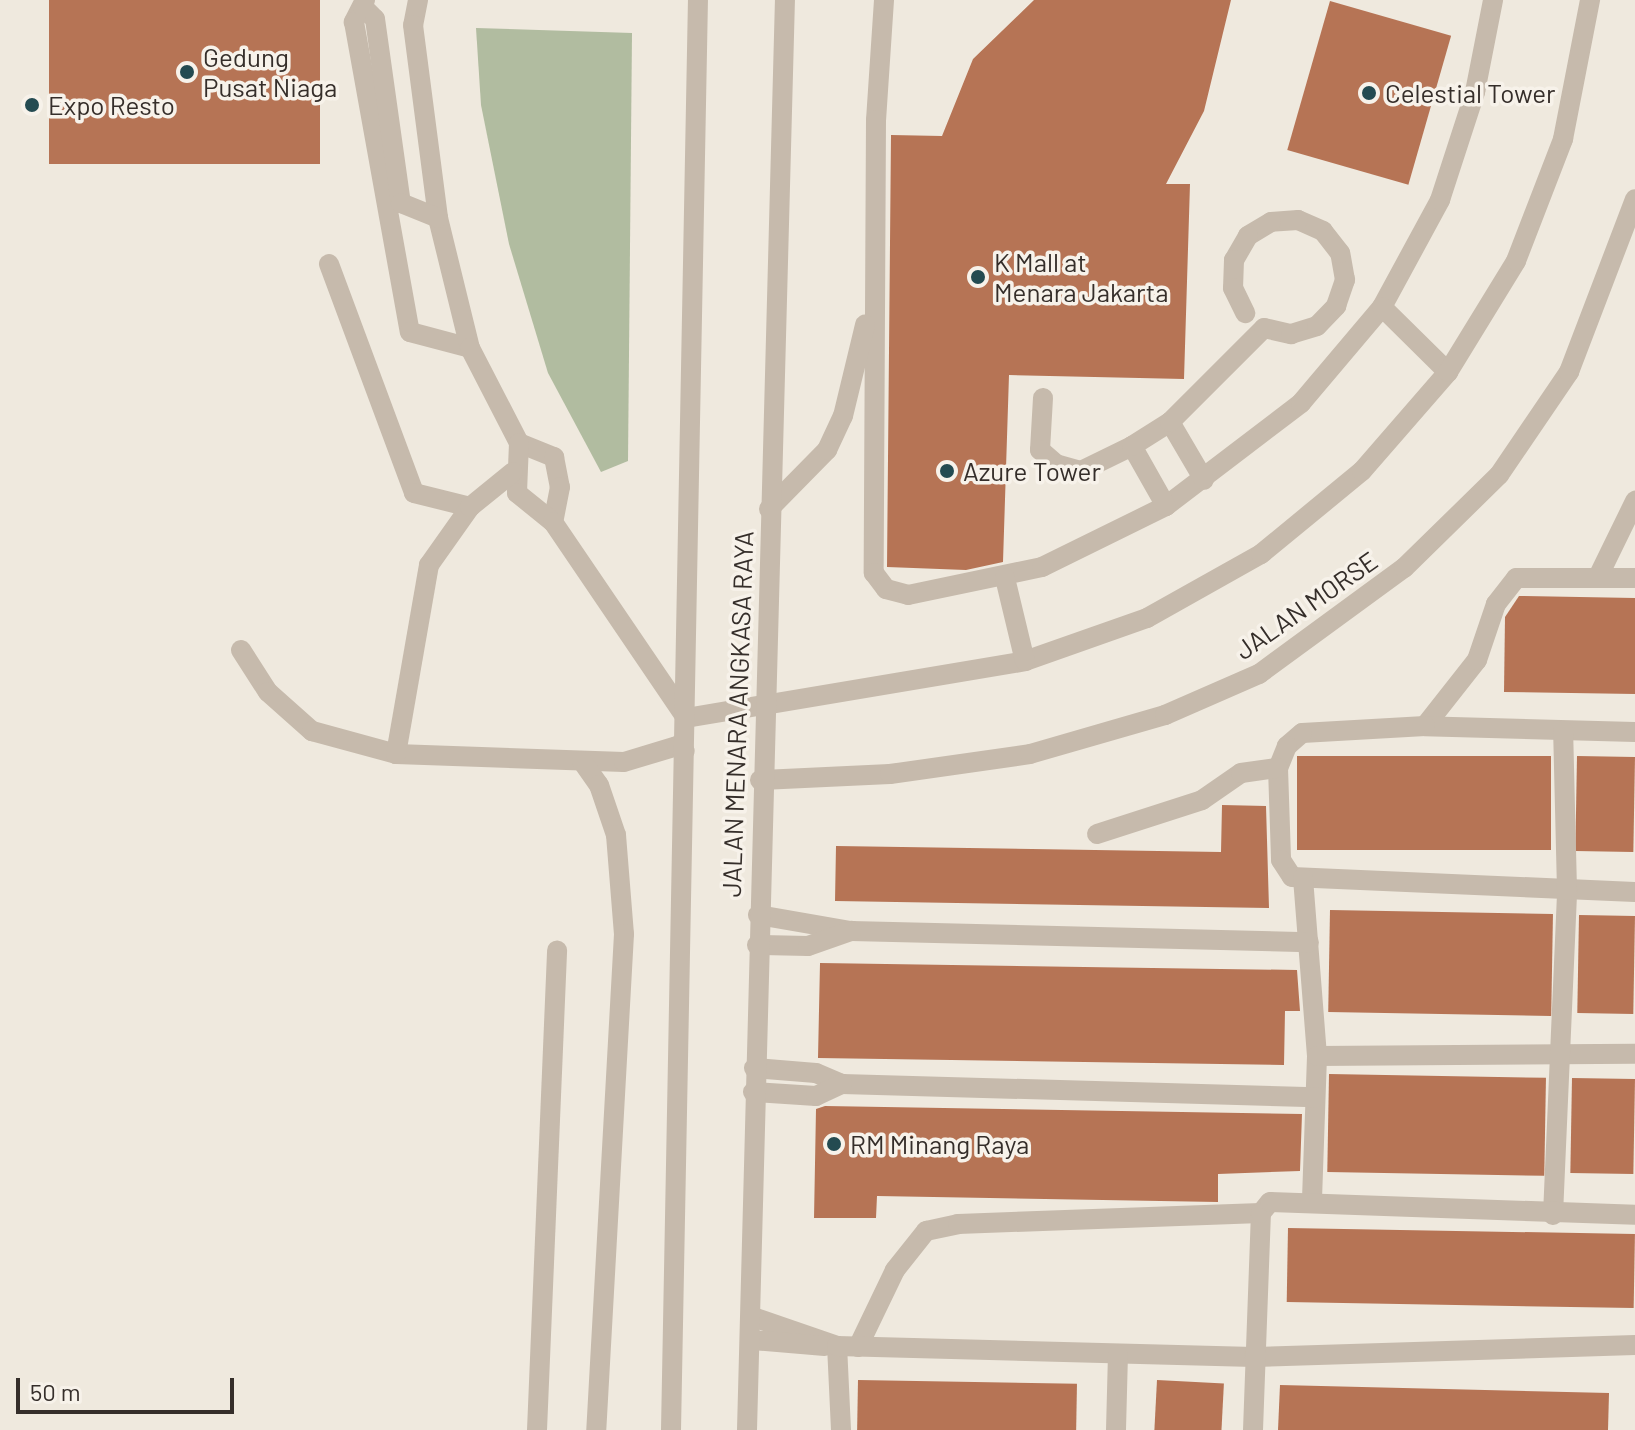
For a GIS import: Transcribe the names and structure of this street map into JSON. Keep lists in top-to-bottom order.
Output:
{
  "streets": {
    "street": ["JALAN MORSE", "JALAN MENARA ANGKASA RAYA"]
  },
  "crossings": [
    ["JALAN MORSE", "JALAN MENARA ANGKASA RAYA"]
  ],
  "places": [
    "Gedung Pusat Niaga",
    "Celestial Tower",
    "Expo Resto",
    "K Mall at Menara Jakarta",
    "Azure Tower",
    "RM Minang Raya"
  ],
  "scale_bar": "50 m"
}
